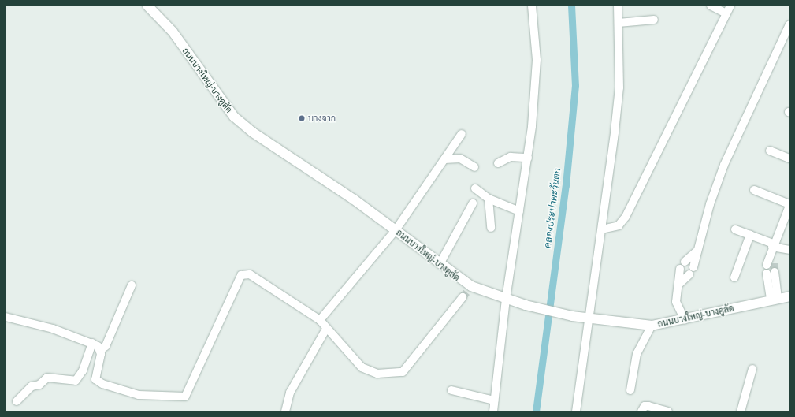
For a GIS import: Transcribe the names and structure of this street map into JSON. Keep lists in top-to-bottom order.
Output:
{
  "streets": {
    "street": ["ถนนบางใหญ่-บางคูลัด"]
  },
  "water": ["คลองประปาตะวันตก"],
  "places": ["บางจาก"]
}
